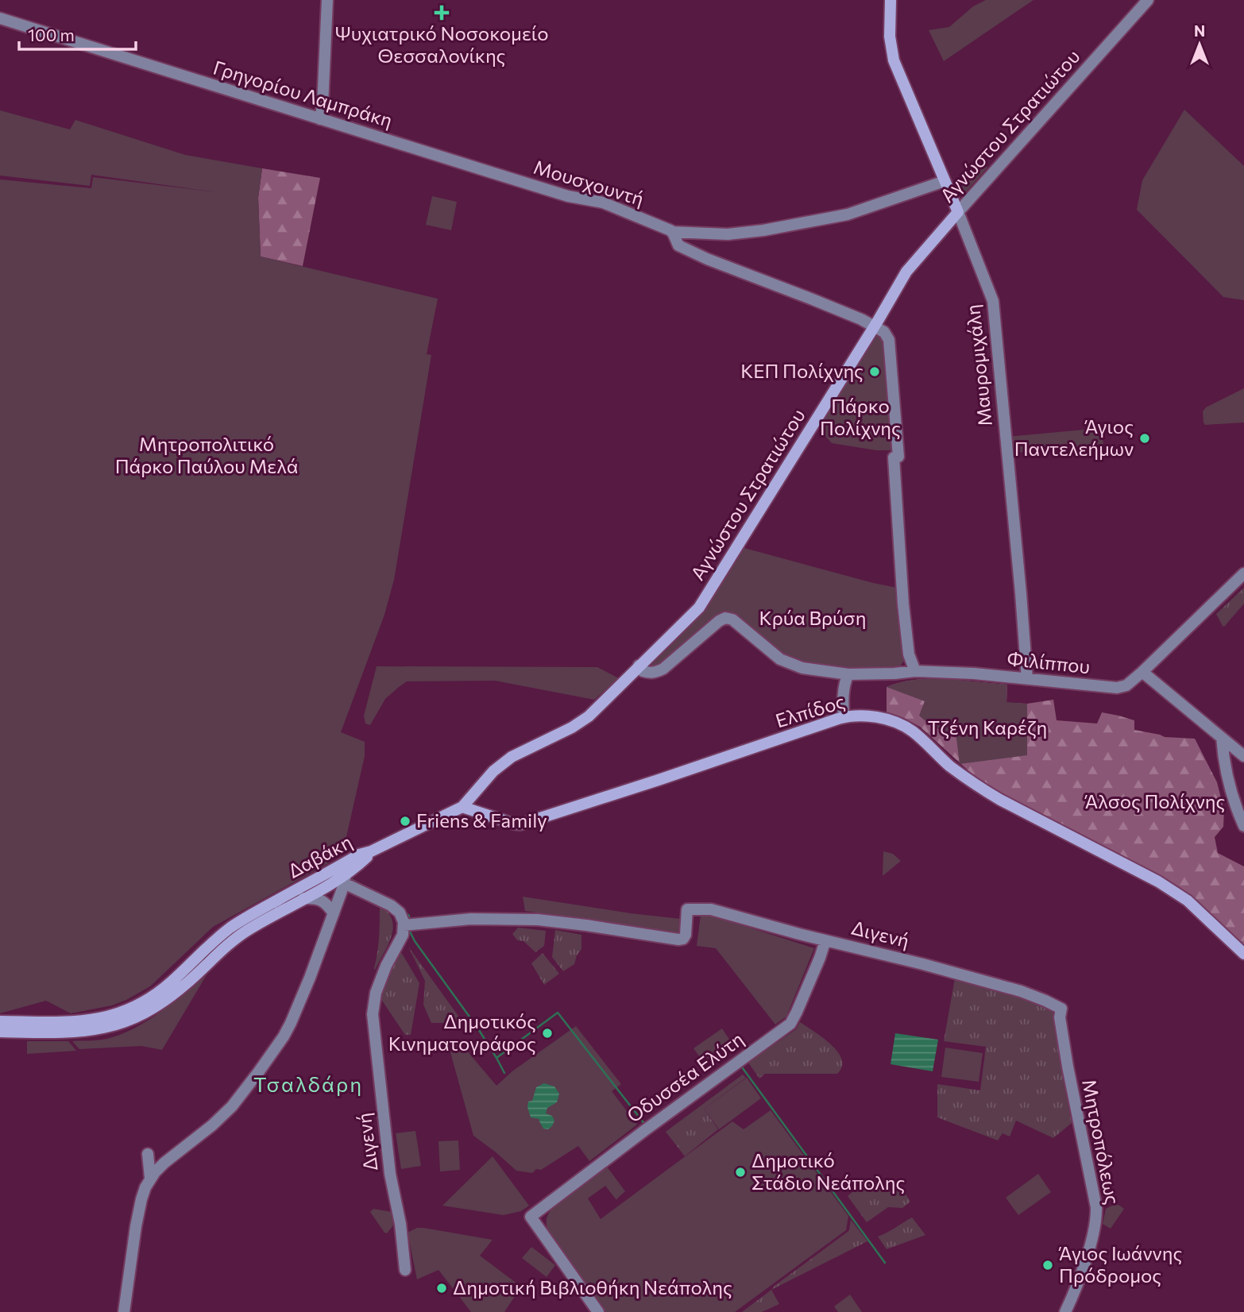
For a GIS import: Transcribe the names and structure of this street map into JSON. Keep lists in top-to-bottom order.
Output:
{
  "streets": {
    "main road": [
      "Αγνώστου Στρατιώτου",
      "Μαυρομιχάλη",
      "Ελπίδος",
      "Δαβάκη"
    ],
    "street": [
      "Γρηγορίου Λαμπράκη",
      "Μουσχουντή",
      "Φιλίππου",
      "Διγενή",
      "Οδυσσέα Ελύτη",
      "Μητροπόλεως"
    ]
  },
  "crossings": [
    ["Γρηγορίου Λαμπράκη", "Μουσχουντή"],
    ["Αγνώστου Στρατιώτου", "Μουσχουντή"],
    ["Αγνώστου Στρατιώτου", "Μαυρομιχάλη"],
    ["Αγνώστου Στρατιώτου", "Φιλίππου"],
    ["Αγνώστου Στρατιώτου", "Ελπίδος"],
    ["Αγνώστου Στρατιώτου", "Δαβάκη"],
    ["Μαυρομιχάλη", "Φιλίππου"],
    ["Διγενή", "Οδυσσέα Ελύτη"],
    ["Διγενή", "Μητροπόλεως"]
  ],
  "districts": ["Τσαλδάρη"],
  "parks": [
    "Πάρκο Πολίχνης",
    "Μητροπολιτικό Πάρκο Παύλου Μελά",
    "Κρύα Βρύση",
    "Τζένη Καρέζη",
    "Άλσος Πολίχνης"
  ],
  "places": {
    "health": ["Ψυχιατρικό Νοσοκομείο Θεσσαλονίκης"],
    "other": [
      "ΚΕΠ Πολίχνης",
      "Άγιος Παντελεήμων",
      "Friens & Family",
      "Δημοτικός Κινηματογράφος",
      "Δημοτικό Στάδιο Νεάπολης",
      "Άγιος Ιωάννης Πρόδρομος",
      "Δημοτική Βιβλιοθήκη Νεάπολης"
    ]
  },
  "scale_bar": "100 m",
  "north": "top"
}
